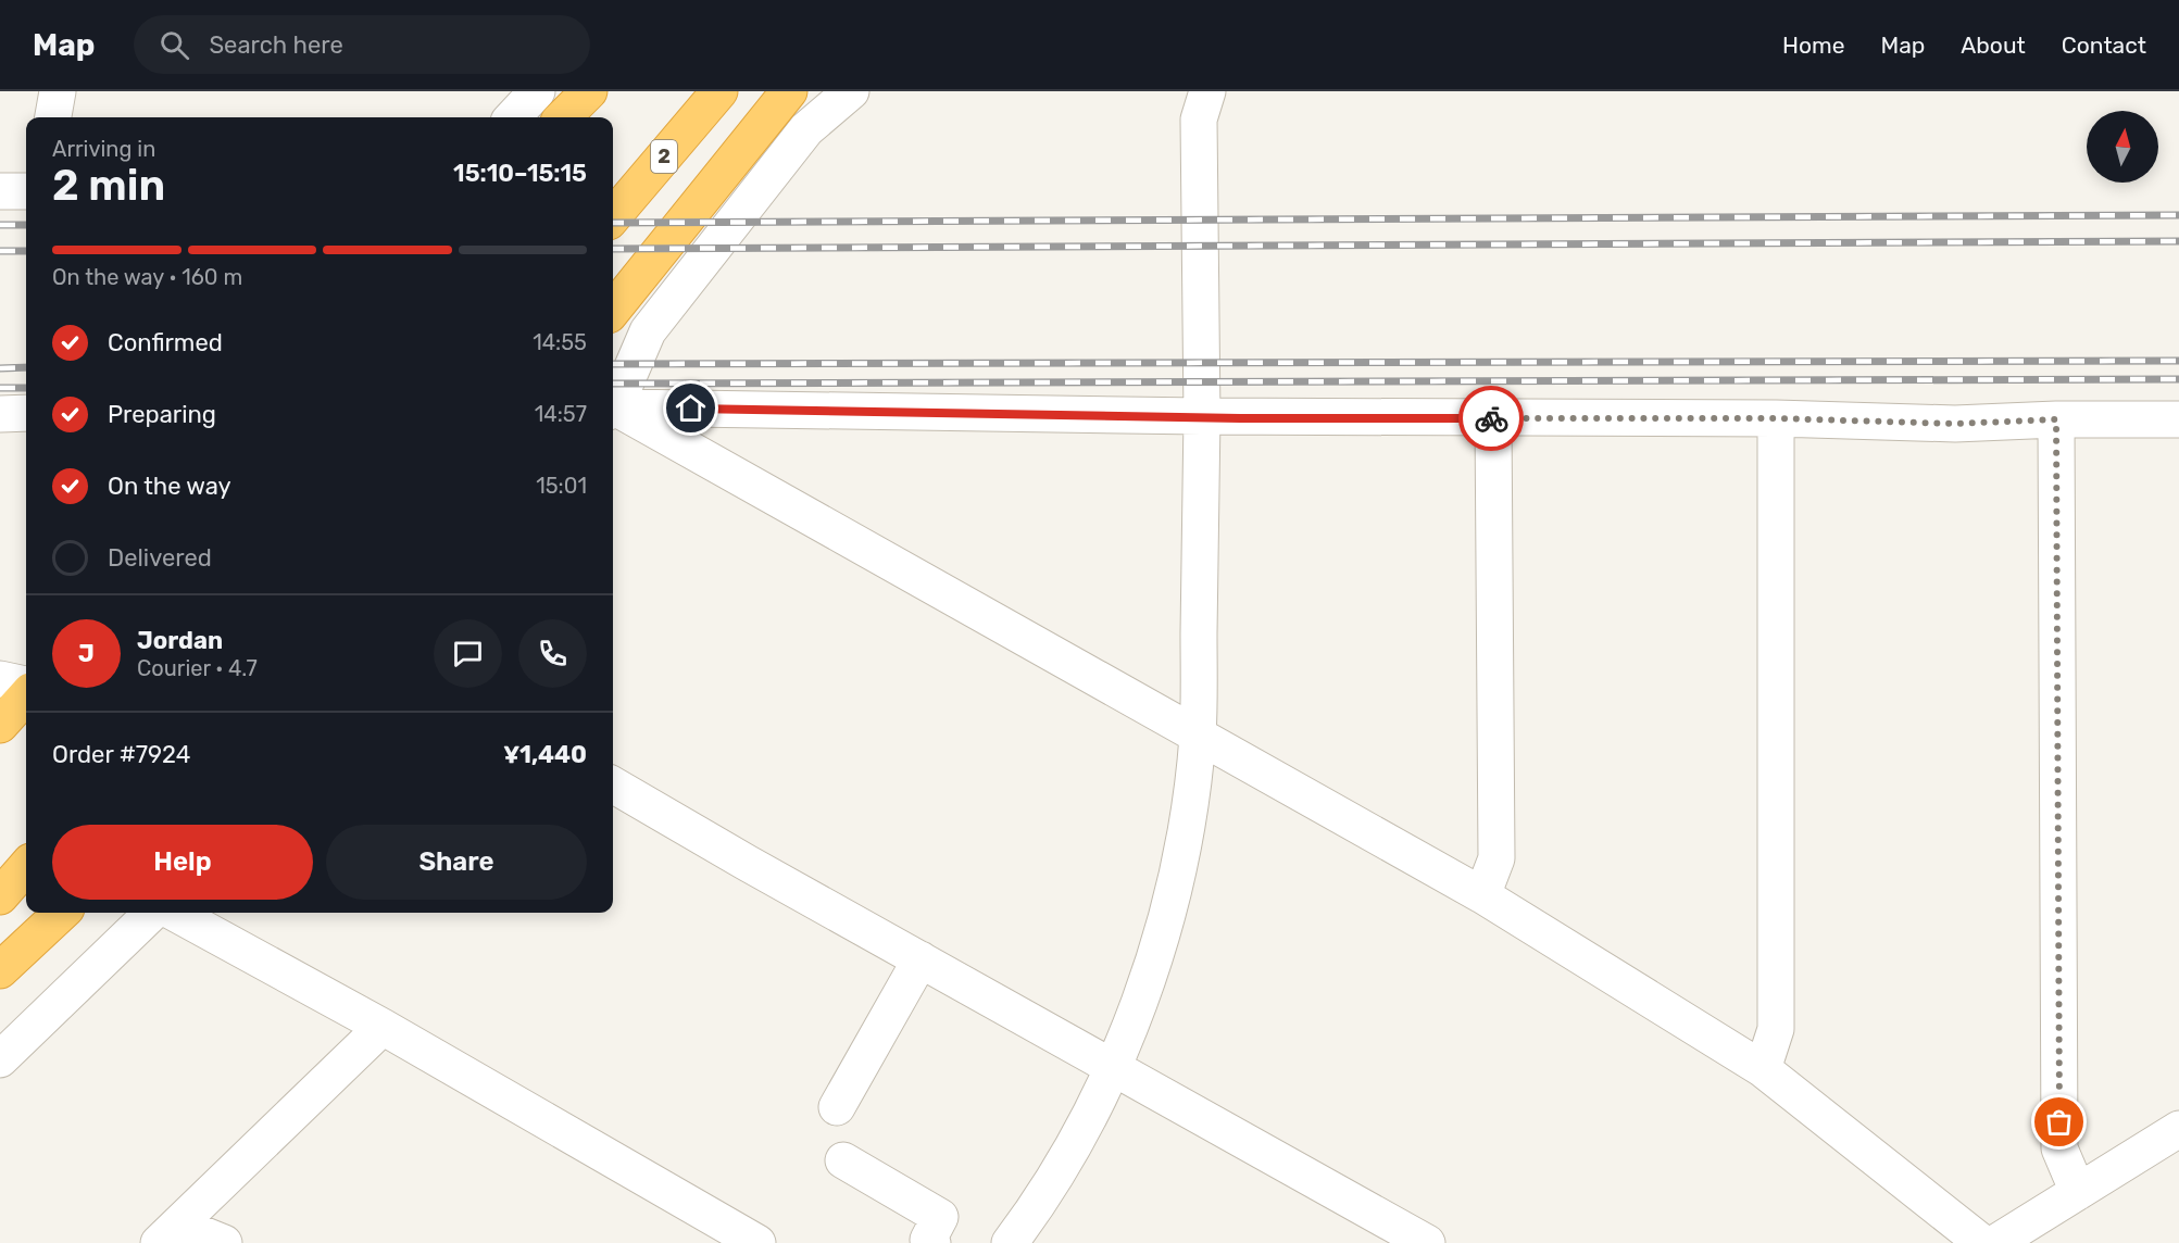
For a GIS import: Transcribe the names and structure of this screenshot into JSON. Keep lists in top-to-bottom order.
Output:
{
  "streets": {
    "highway": ["2"]
  },
  "north": "top",
  "page": {
    "header": "Map",
    "search": "Search here",
    "nav": [
      "Home",
      "Map",
      "About",
      "Contact"
    ],
    "heading": ["2 min", "Arriving in", "15:10–15:15"],
    "panel": [
      "Jordan",
      "Courier · 4.7",
      "Order #7924",
      "¥1,440"
    ],
    "bar": "On the way · 160 m",
    "list": [
      ["Confirmed", "14:55"],
      ["Preparing", "14:57"],
      ["On the way", "15:01"],
      "Delivered"
    ],
    "round": "J",
    "buttons": ["Help", "Share"]
  }
}
